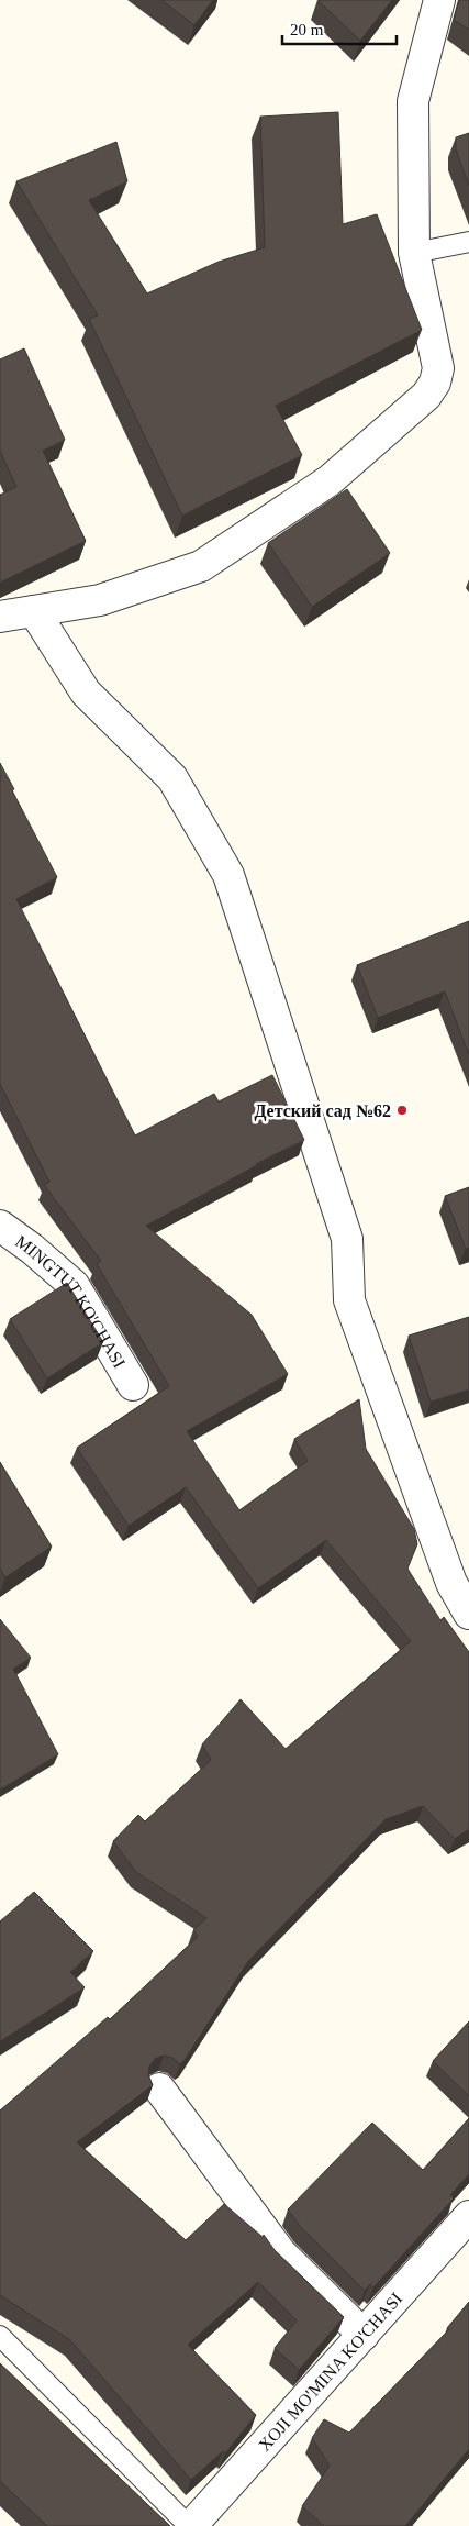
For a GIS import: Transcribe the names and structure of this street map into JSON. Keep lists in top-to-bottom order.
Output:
{
  "streets": {
    "street": ["MINGTUT KO'CHASI", "XOJI MO'MINA KO'CHASI"]
  },
  "places": ["Детский сад №62"],
  "scale_bar": "20 m"
}
